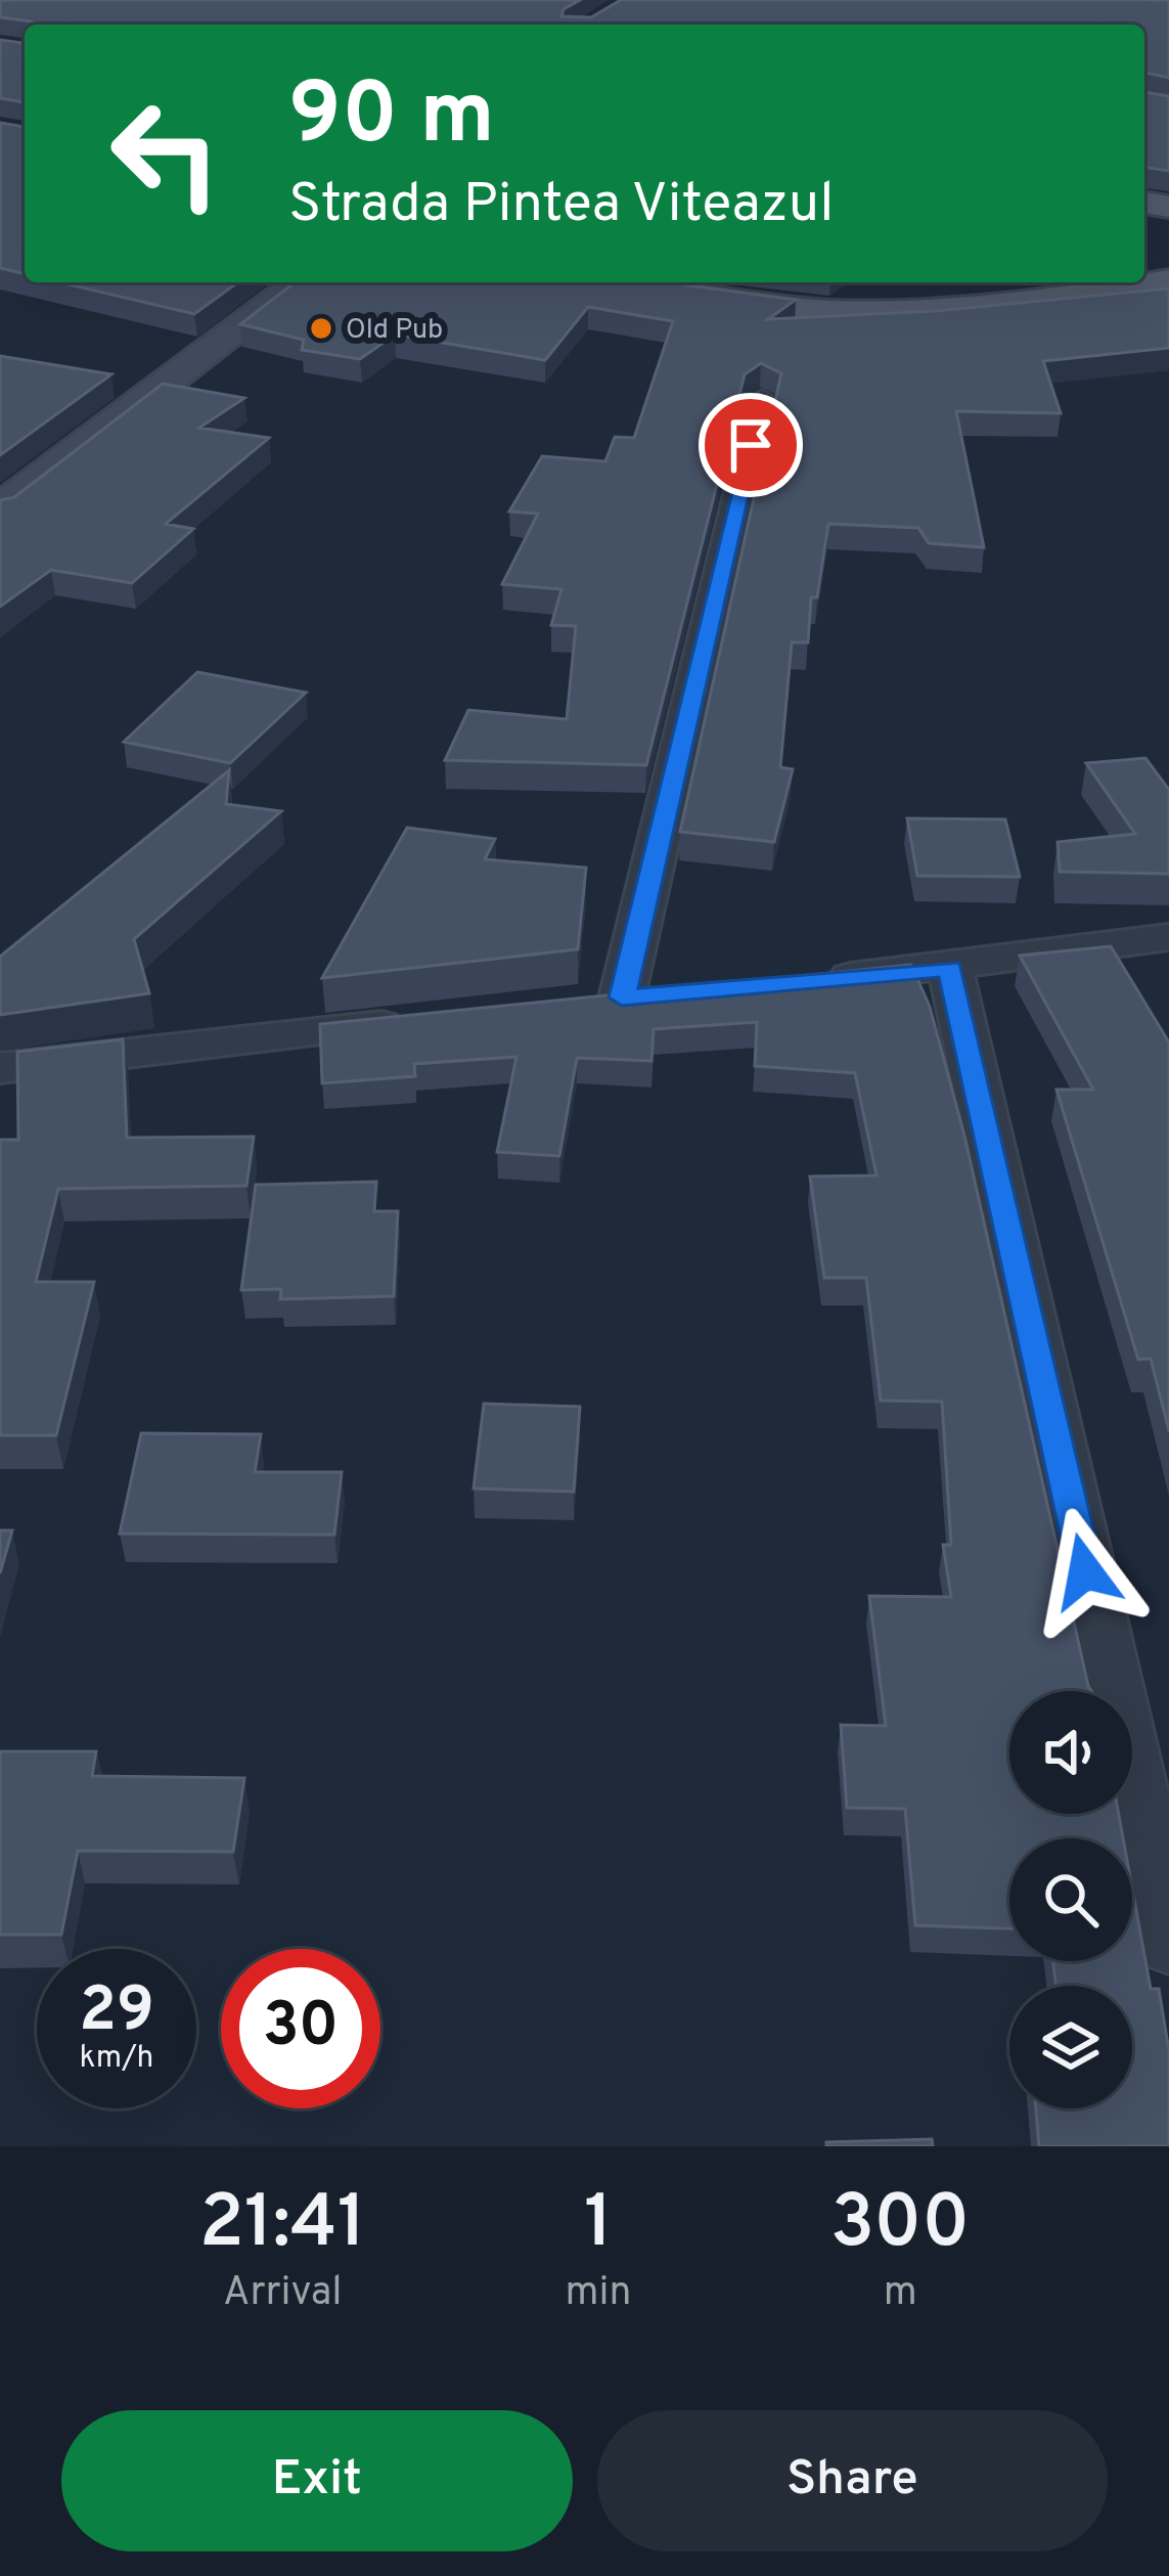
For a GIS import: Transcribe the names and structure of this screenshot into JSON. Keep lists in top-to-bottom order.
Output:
{
  "places": ["Old Pub"],
  "page": {
    "turn": ["90 m", "Strada Pintea Viteazul"],
    "speed": "29 km/h",
    "limit": "30",
    "eta": [
      "21:41",
      "Arrival",
      "1",
      "min",
      "300",
      "m"
    ],
    "buttons": ["Exit", "Share"]
  }
}
